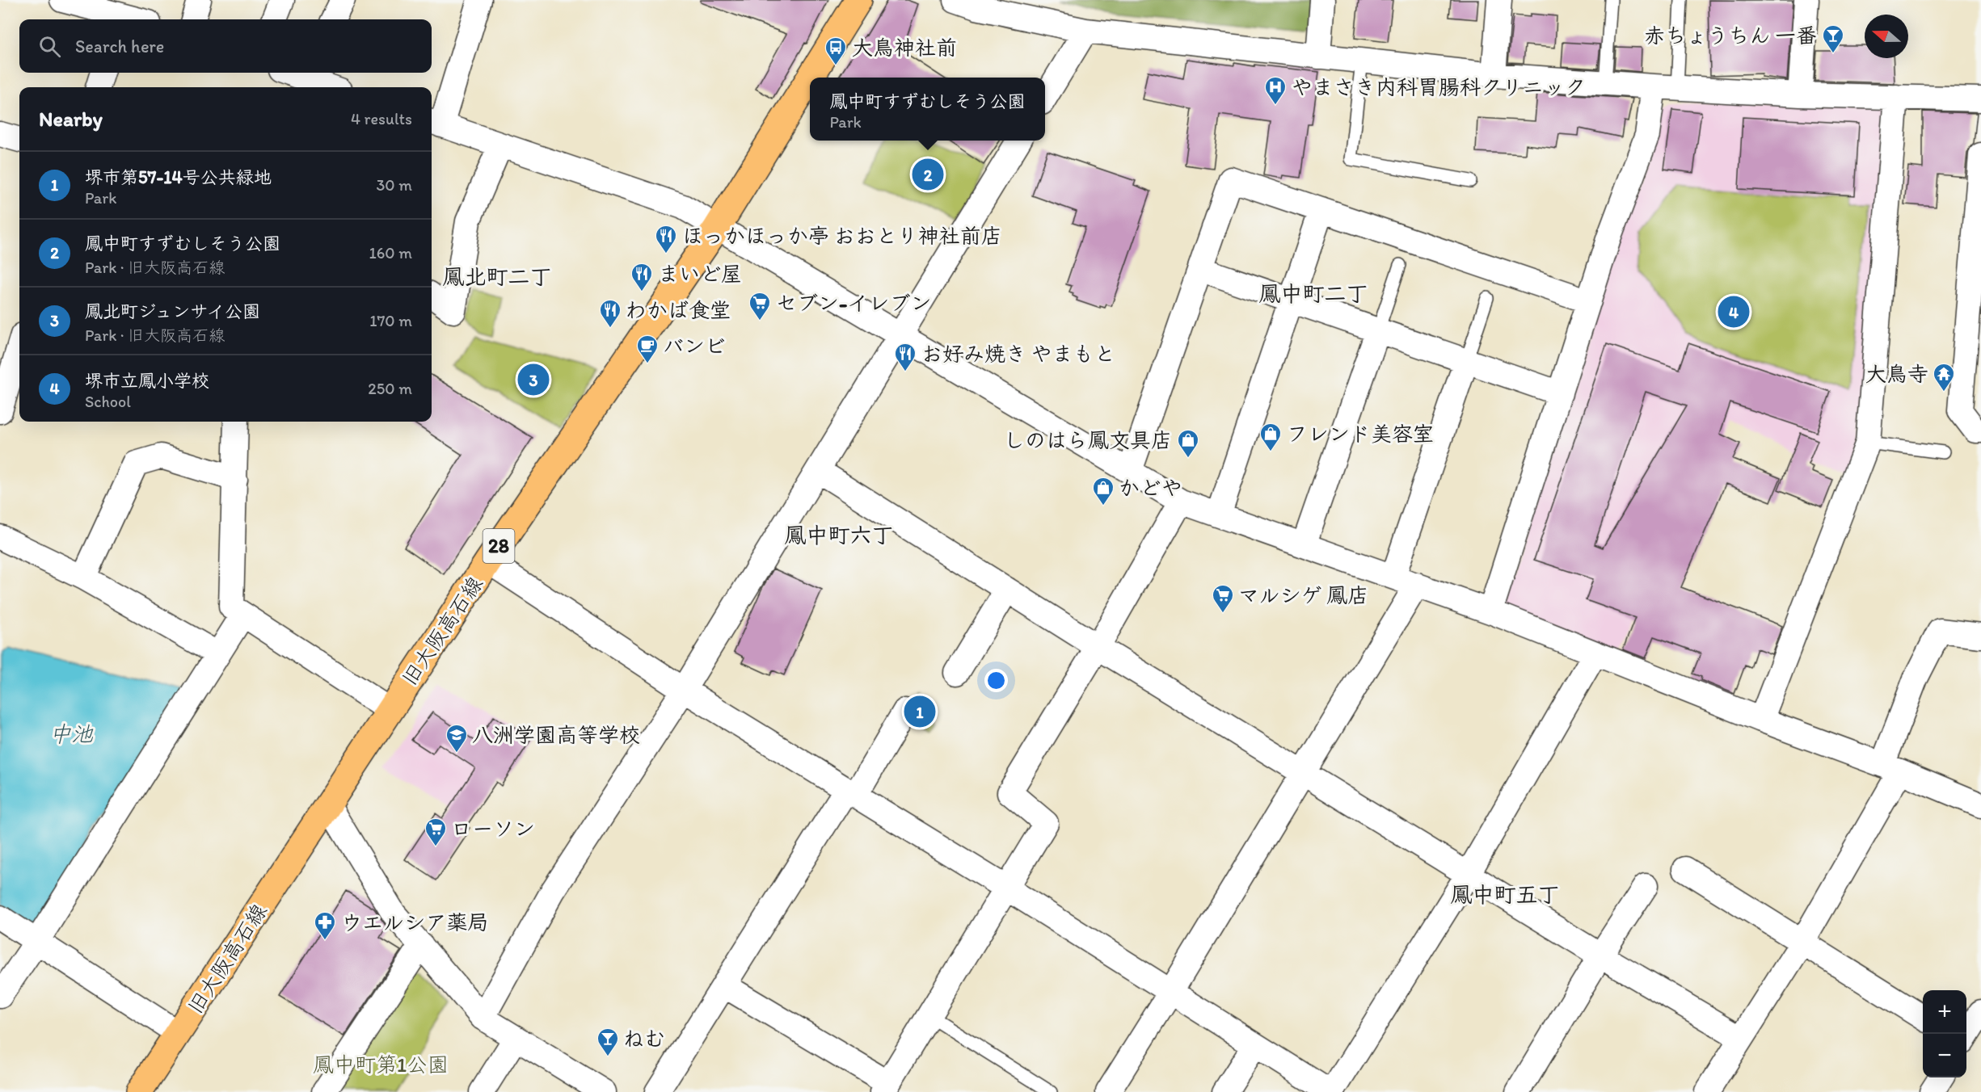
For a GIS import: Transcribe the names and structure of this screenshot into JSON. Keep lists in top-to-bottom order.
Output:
{
  "streets": {
    "main road": ["28", "旧大阪高石線"]
  },
  "districts": [
    "鳳北町二丁",
    "鳳中町二丁",
    "鳳中町六丁",
    "鳳中町五丁"
  ],
  "water": ["中池"],
  "parks": ["鳳中町第1公園"],
  "places": {
    "bar": ["赤ちょうちん 一番", "ねむ"],
    "bus stop": ["大鳥神社前"],
    "hospital": ["やまさき内科胃腸科クリニック"],
    "restaurant": [
      "ほっかほっか亭 おおとり神社前店",
      "まいど屋",
      "わかば食堂",
      "お好み焼き やまもと"
    ],
    "supermarket": ["セブン-イレブン", "マルシゲ 鳳店", "ローソン"],
    "cafe": ["バンビ"],
    "temple": ["大鳥寺"],
    "shop": ["フレンド美容室", "しのはら鳳文具店", "かどや"],
    "school or university": ["八洲学園高等学校"],
    "pharmacy": ["ウエルシア薬局"]
  },
  "north": "left",
  "page": {
    "search": "Search here",
    "popup": ["鳳中町すずむしそう公園", "Park"],
    "heading": ["Nearby", "4 results"],
    "list": [
      {
        "mark": "1",
        "name": "堺市第57-14号公共緑地",
        "note": "Park",
        "value": "30 m"
      },
      {
        "mark": "2",
        "name": "鳳中町すずむしそう公園",
        "note": "Park · 旧大阪高石線",
        "value": "160 m"
      },
      {
        "mark": "3",
        "name": "鳳北町ジュンサイ公園",
        "note": "Park · 旧大阪高石線",
        "value": "170 m"
      },
      {
        "mark": "4",
        "name": "堺市立鳳小学校",
        "note": "School",
        "value": "250 m"
      }
    ],
    "pins": [
      "2",
      "4",
      "3",
      "1"
    ],
    "map_buttons": ["+", "−"]
  }
}
